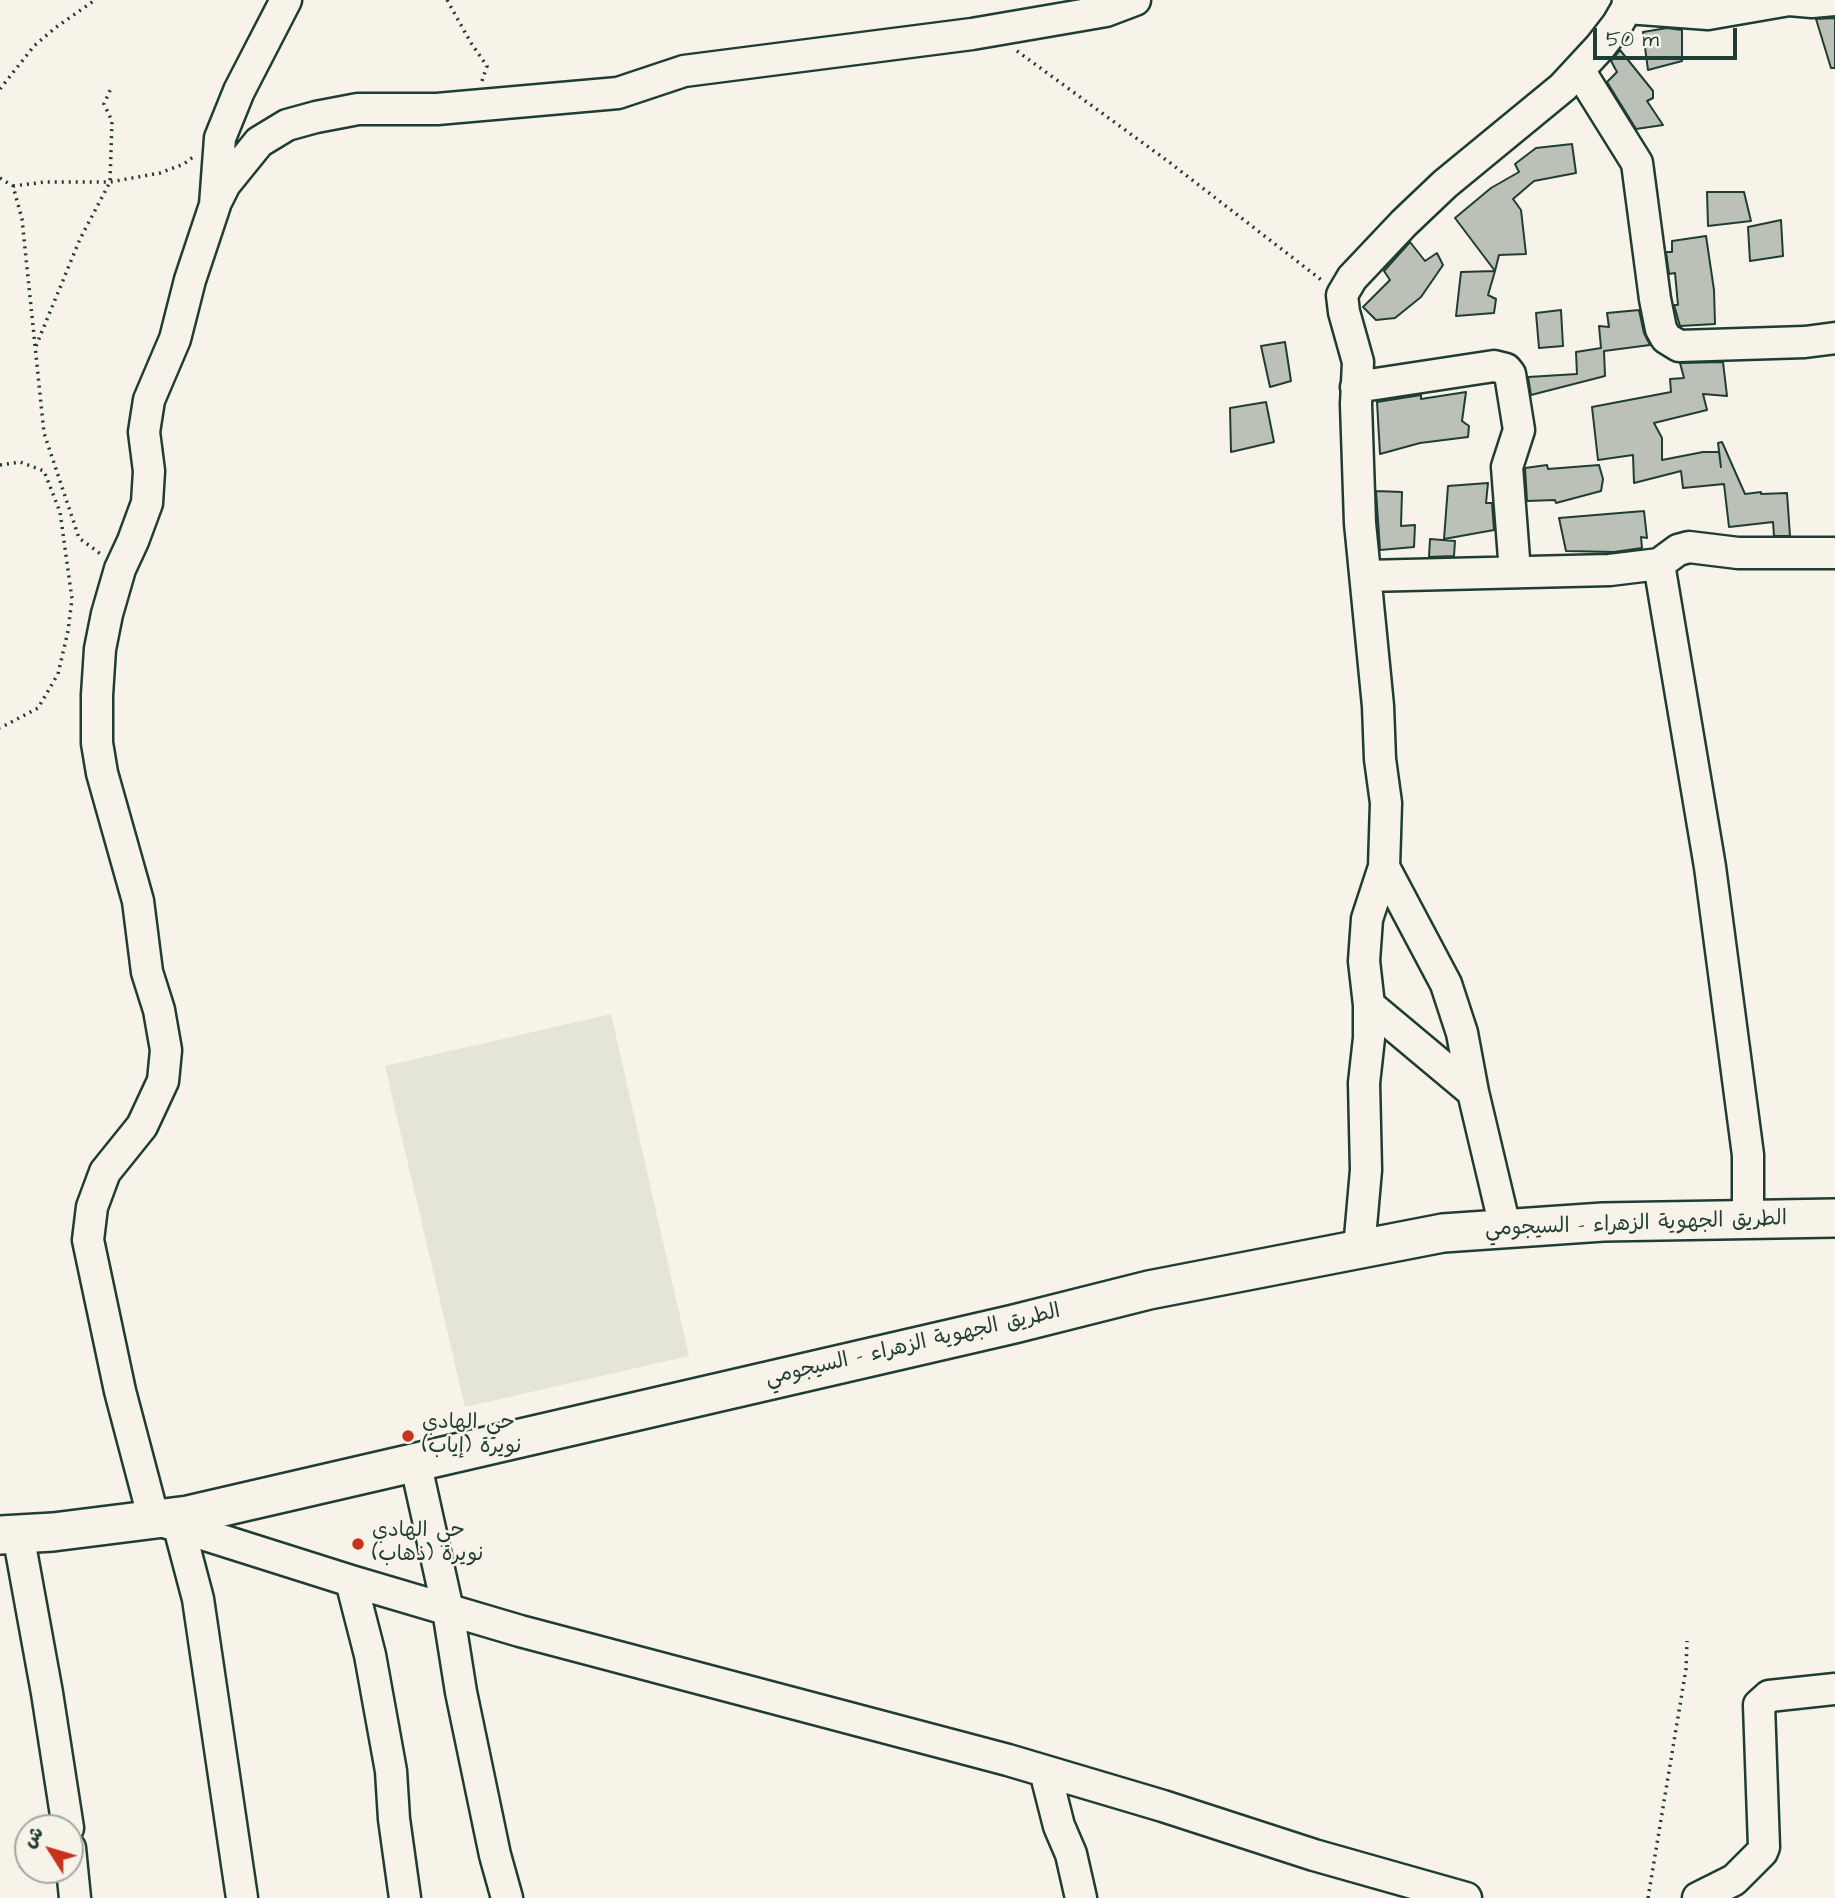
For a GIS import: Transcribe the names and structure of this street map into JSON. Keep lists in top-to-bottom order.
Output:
{
  "streets": {
    "main road": ["الطريق الجهوية الزهراء - السيجومي"]
  },
  "places": ["حي الهادي نويرة (إياب)", "حي الهادي نويرة (ذهاب)"],
  "scale_bar": "50 m",
  "north": "top left"
}
